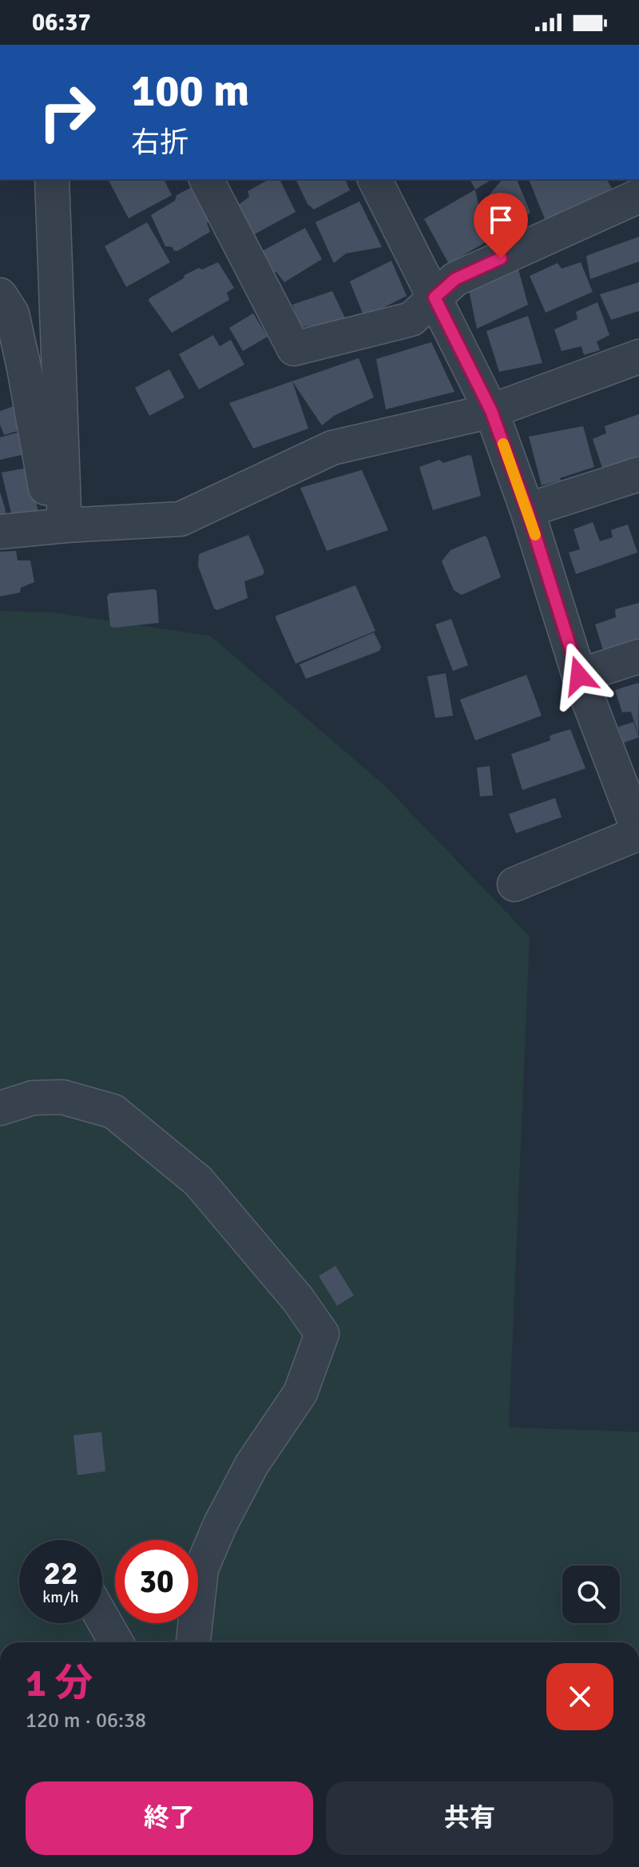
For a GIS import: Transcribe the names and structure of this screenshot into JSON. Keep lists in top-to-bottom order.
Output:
{
  "page": {
    "status": "06:37",
    "turn": ["100 m", "右折"],
    "speed": "22 km/h",
    "limit": "30",
    "heading": ["1 分", "120 m · 06:38"],
    "buttons": ["終了", "共有"]
  }
}
